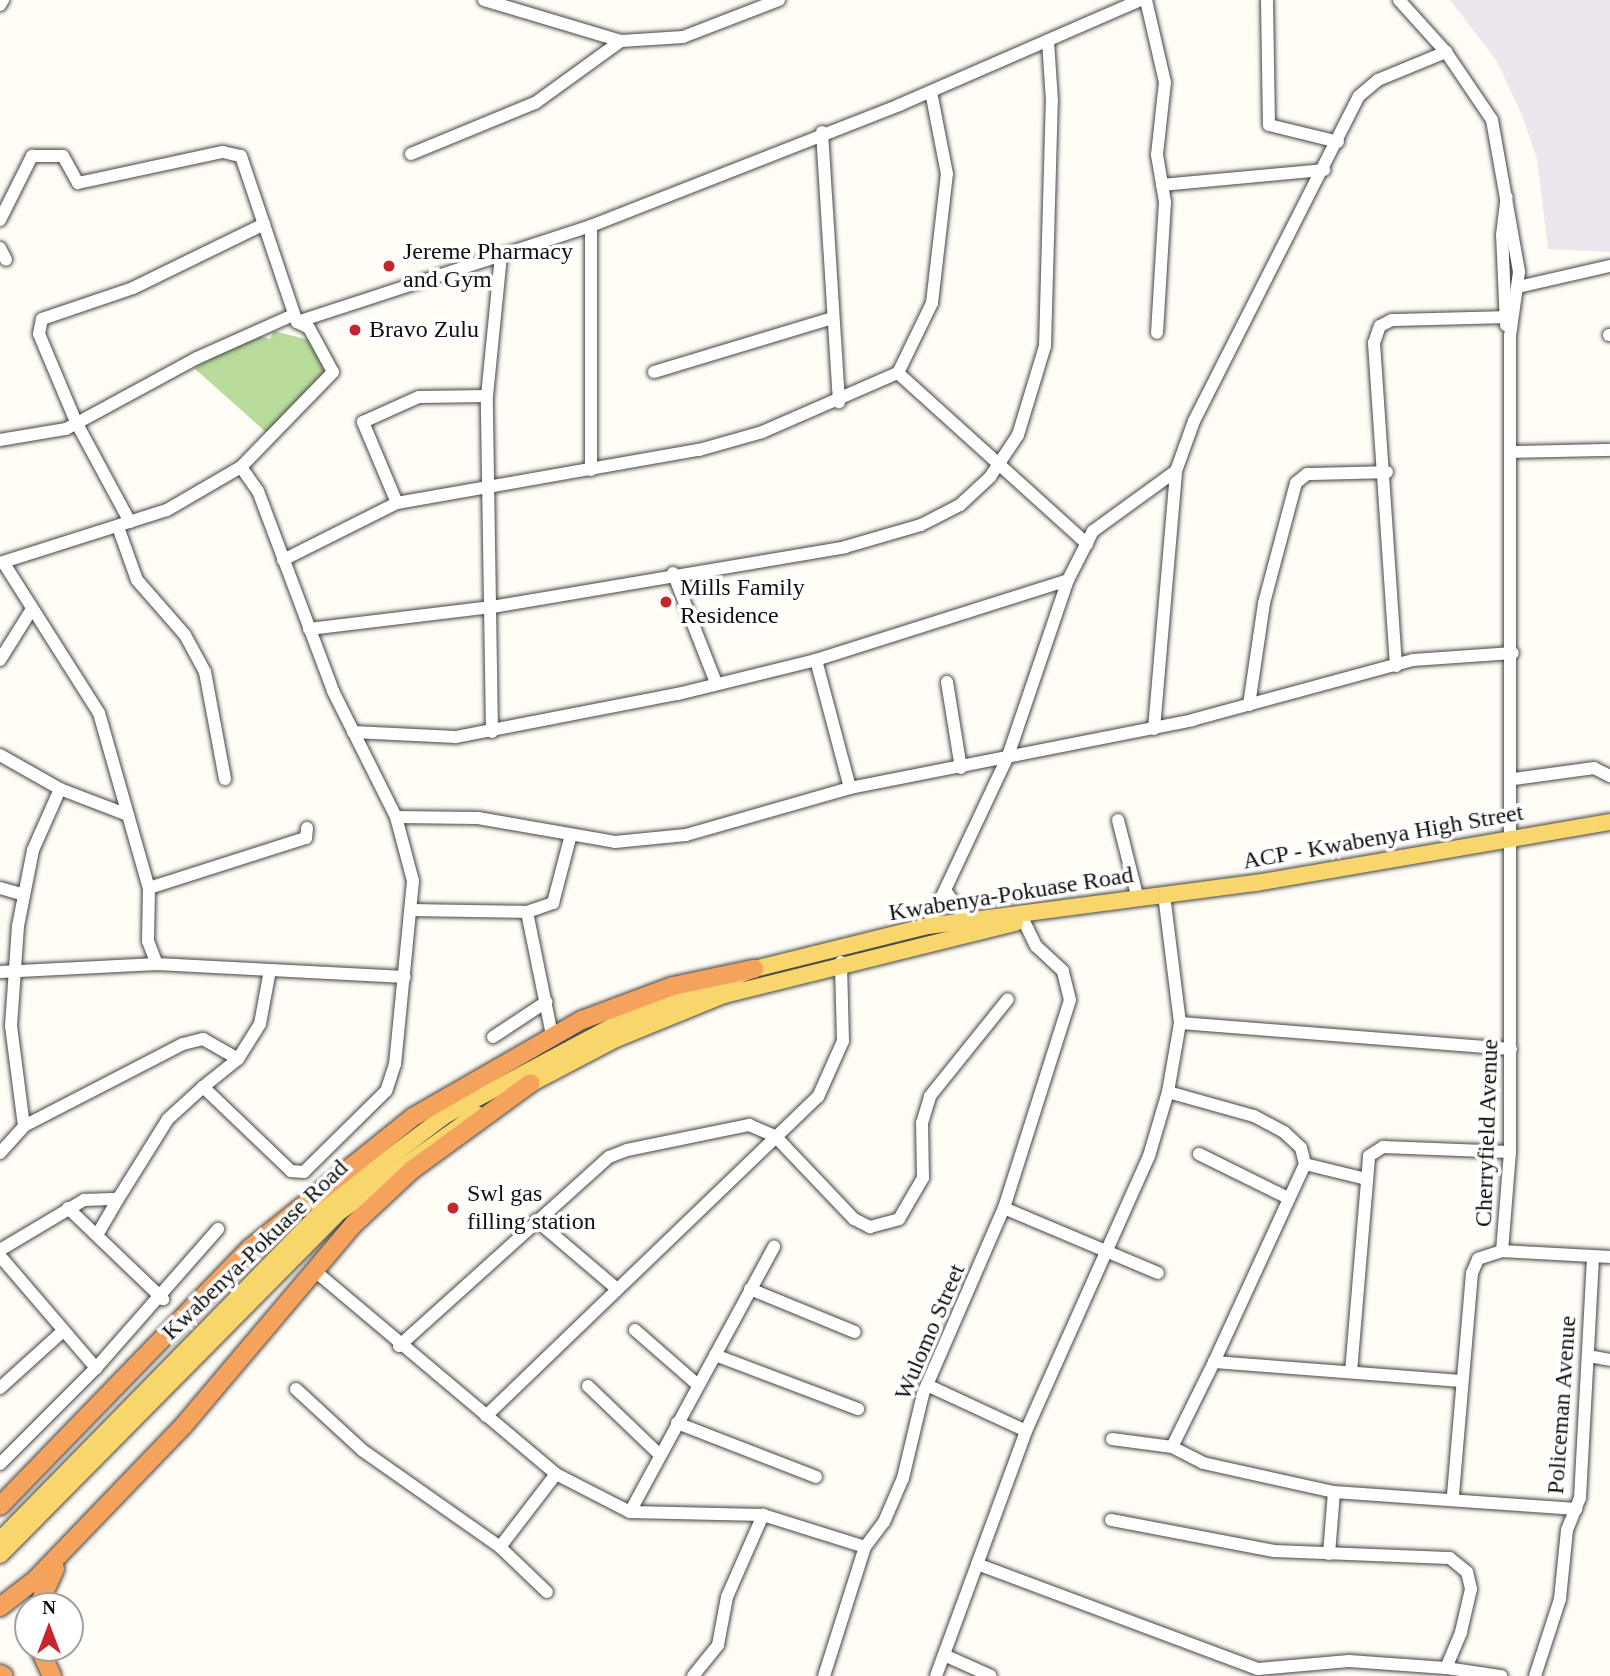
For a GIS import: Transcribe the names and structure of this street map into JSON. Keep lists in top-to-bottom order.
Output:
{
  "streets": {
    "main road": ["ACP - Kwabenya High Street", "Kwabenya-Pokuase Road"],
    "street": ["Cherryfield Avenue", "Wulomo Street", "Policeman Avenue"]
  },
  "crossings": [
    ["ACP - Kwabenya High Street", "Kwabenya-Pokuase Road"],
    ["ACP - Kwabenya High Street", "Cherryfield Avenue"],
    ["Kwabenya-Pokuase Road", "Wulomo Street"]
  ],
  "places": [
    "Jereme Pharmacy and Gym",
    "Bravo Zulu",
    "Mills Family Residence",
    "Swl gas filling station"
  ],
  "north": "top"
}
